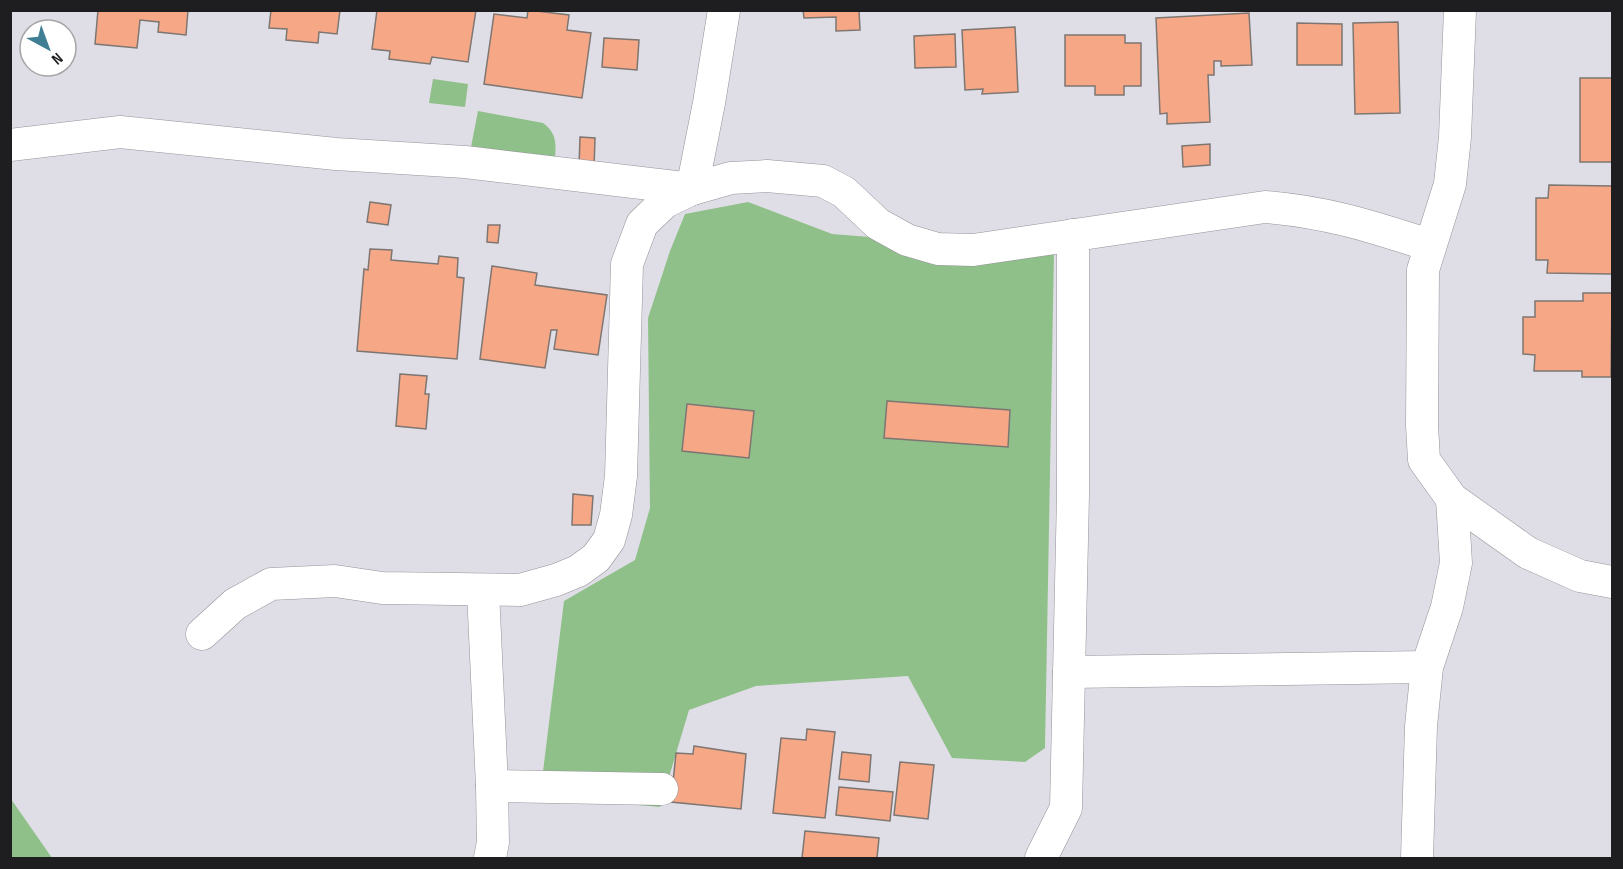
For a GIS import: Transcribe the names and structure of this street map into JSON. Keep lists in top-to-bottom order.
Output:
{
  "north": "bottom right"
}
